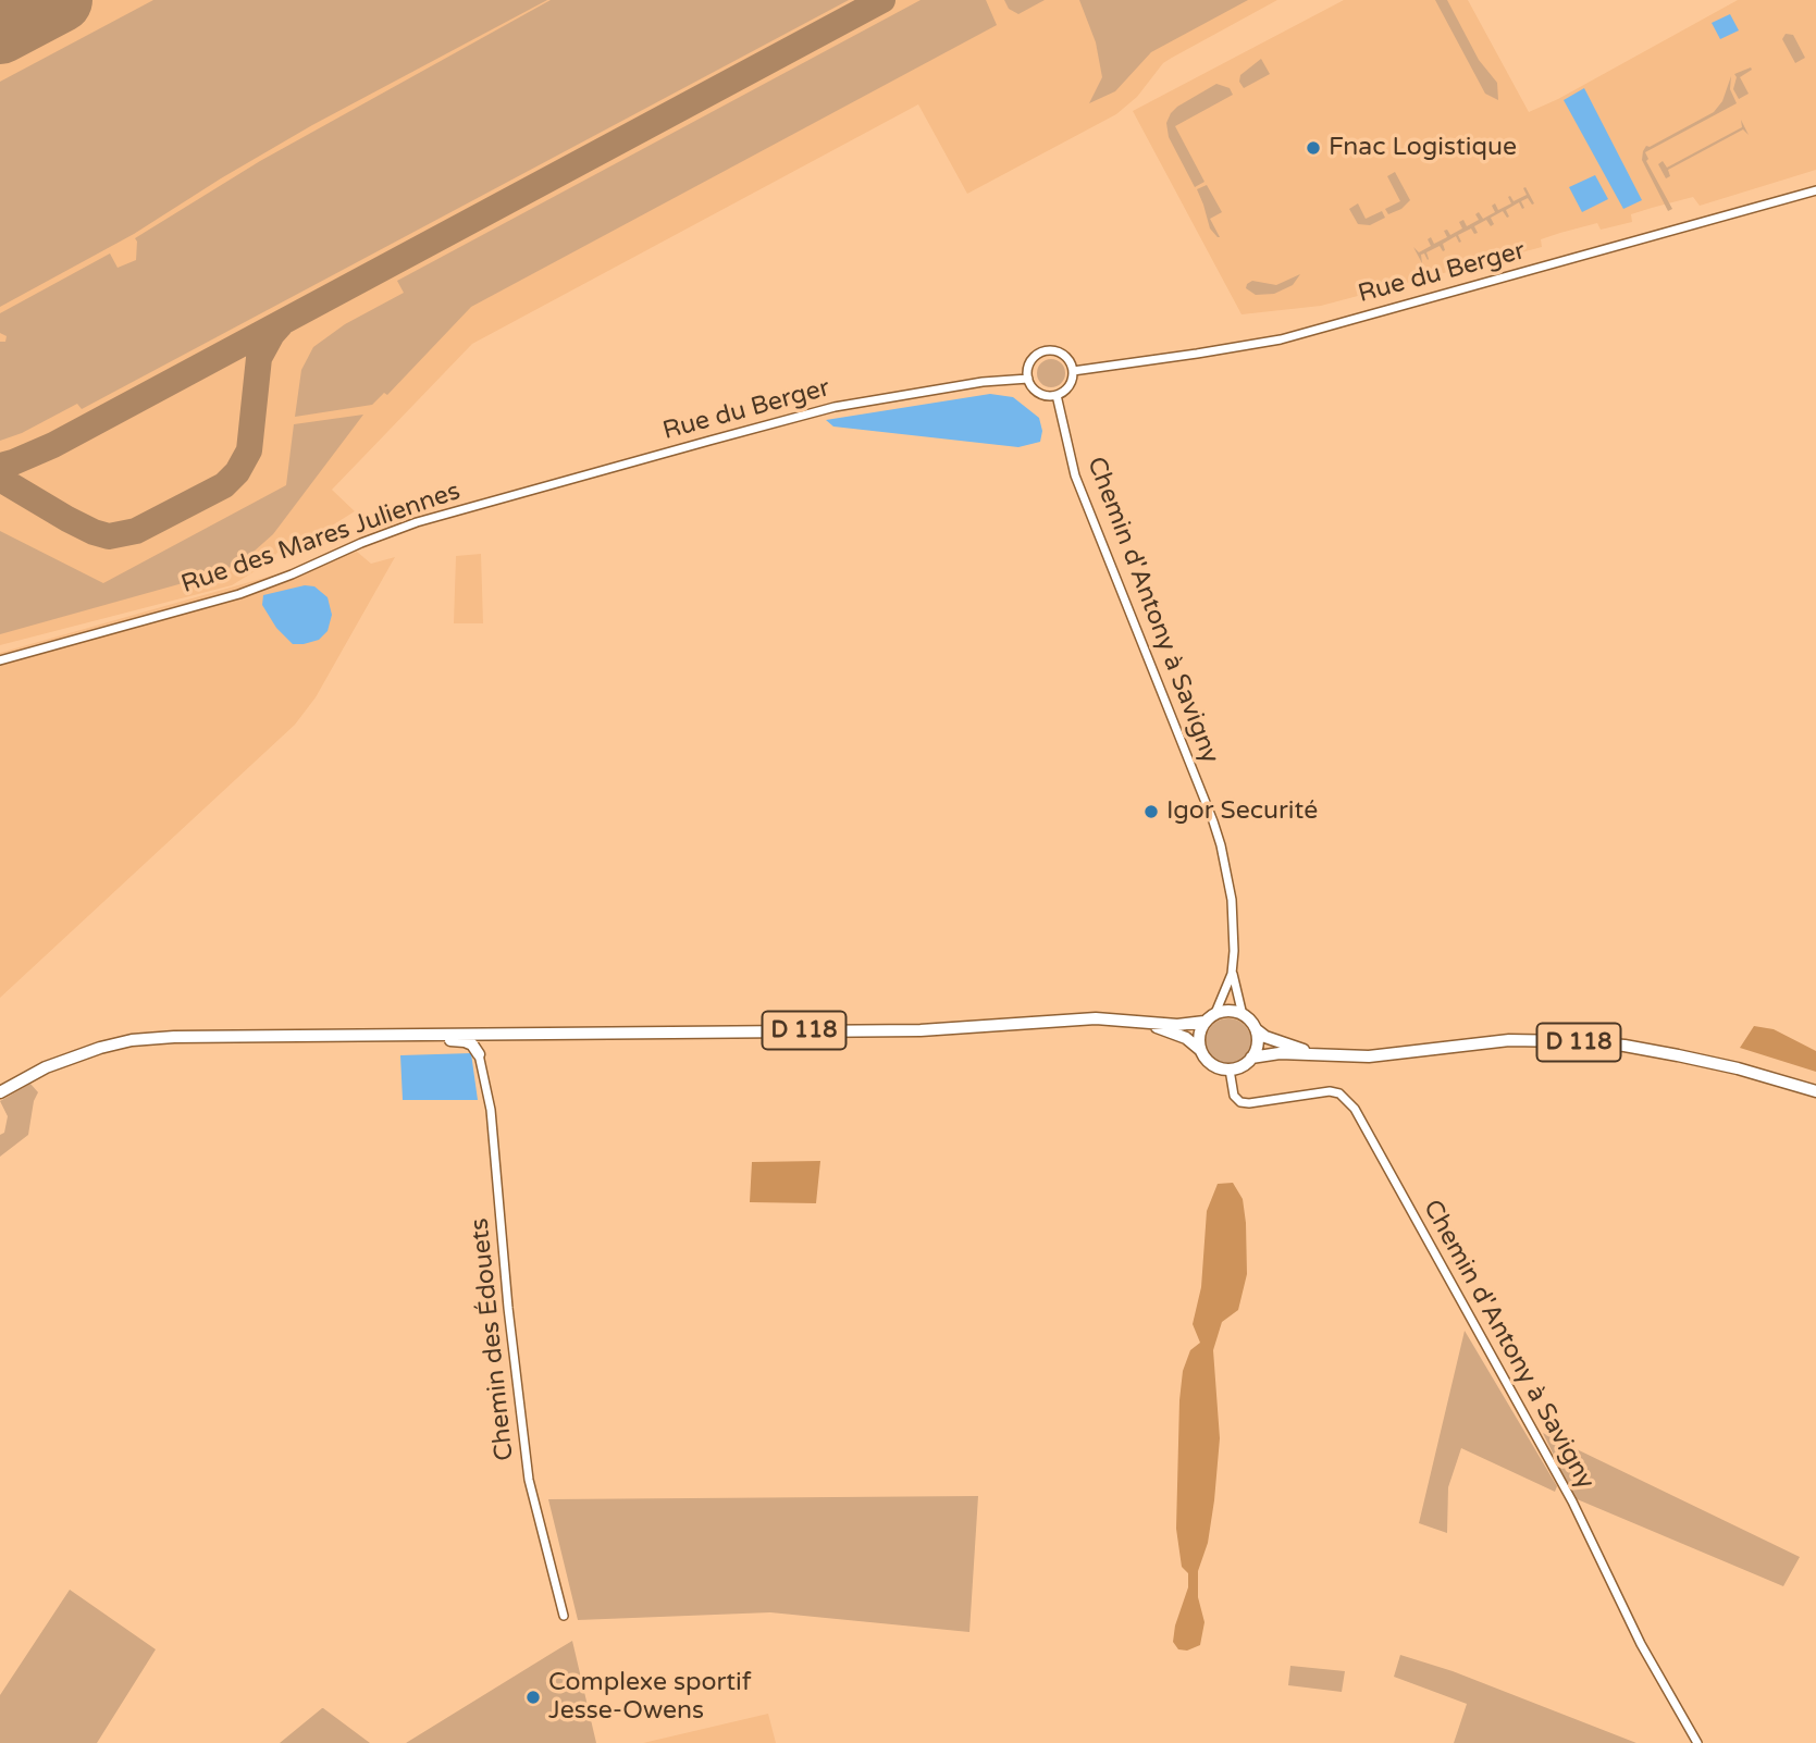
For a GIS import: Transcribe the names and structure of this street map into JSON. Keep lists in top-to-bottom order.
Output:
{
  "streets": {
    "main road": ["D 118"],
    "street": [
      "Rue du Berger",
      "Rue des Mares Juliennes",
      "Chemin d'Antony à Savigny",
      "Chemin des Édouets"
    ]
  },
  "crossings": [
    ["Rue du Berger", "Rue des Mares Juliennes"],
    ["Rue du Berger", "Chemin d'Antony à Savigny"],
    ["Chemin d'Antony à Savigny", "D 118"]
  ],
  "places": ["Fnac Logistique", "Igor Securité", "Complexe sportif Jesse-Owens"]
}
